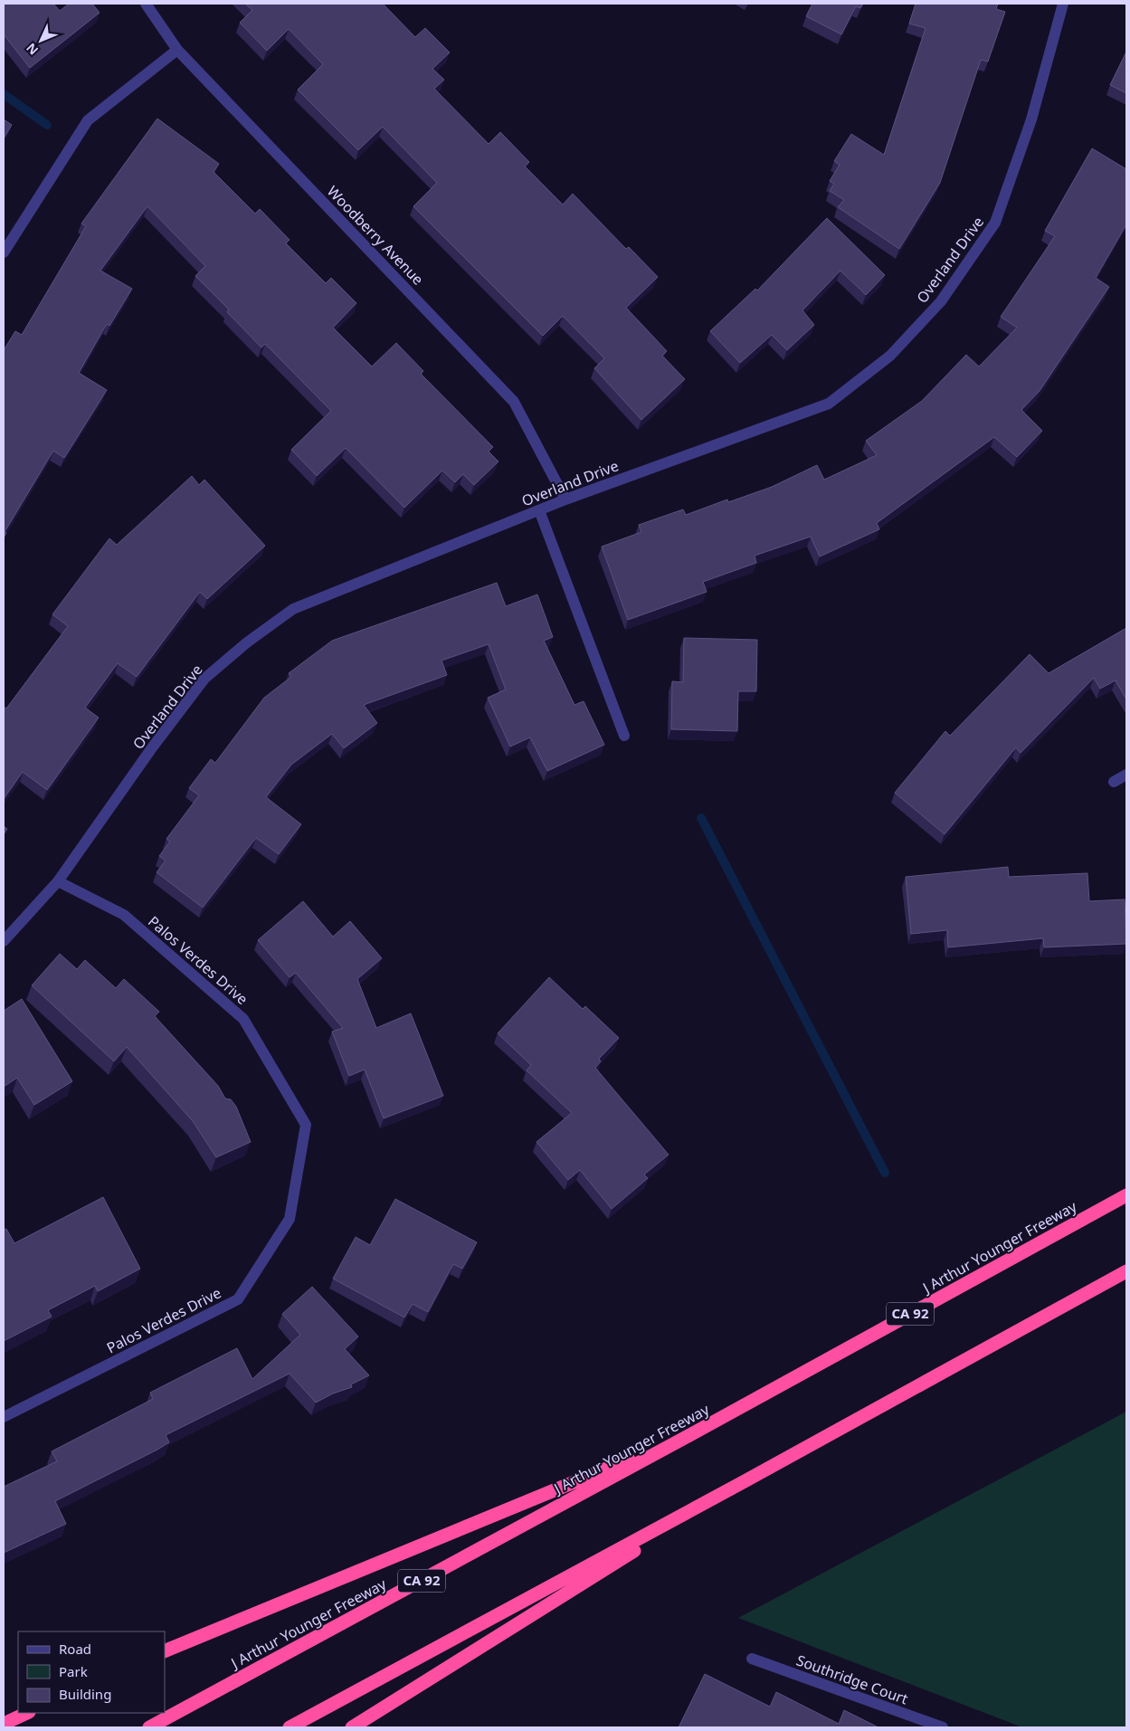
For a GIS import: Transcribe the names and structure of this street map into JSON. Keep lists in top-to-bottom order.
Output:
{
  "streets": {
    "highway": ["J Arthur Younger Freeway", "CA 92"],
    "street": [
      "Woodberry Avenue",
      "Overland Drive",
      "Palos Verdes Drive",
      "Southridge Court"
    ]
  },
  "crossings": [
    ["Woodberry Avenue", "Overland Drive"],
    ["Overland Drive", "Palos Verdes Drive"]
  ],
  "legend": ["Road", "Park", "Building"],
  "north": "bottom left"
}
